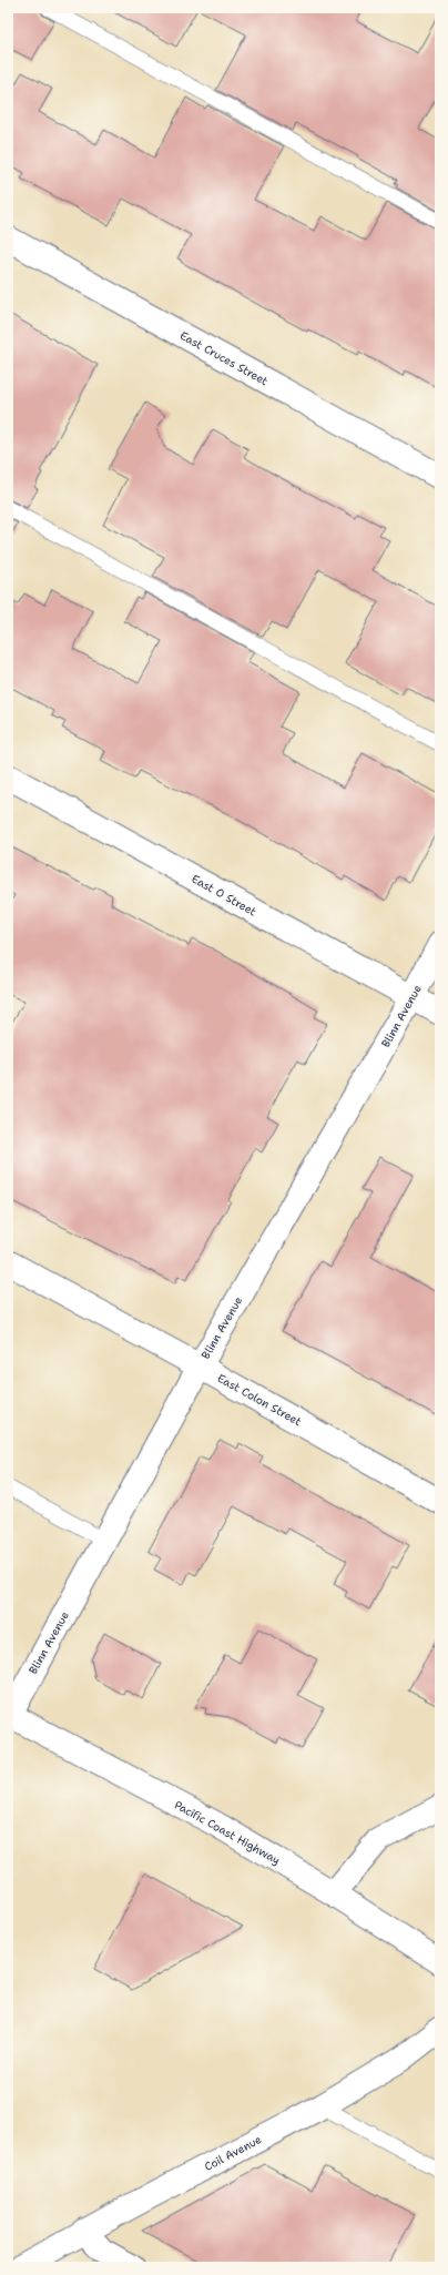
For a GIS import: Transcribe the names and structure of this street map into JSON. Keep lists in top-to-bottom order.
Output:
{
  "streets": {
    "main road": [
      "East Cruces Street",
      "East O Street",
      "Blinn Avenue",
      "East Colon Street",
      "Pacific Coast Highway",
      "Coil Avenue"
    ]
  },
  "crossings": [
    ["East O Street", "Blinn Avenue"],
    ["Blinn Avenue", "East Colon Street"],
    ["Blinn Avenue", "Pacific Coast Highway"]
  ]
}
